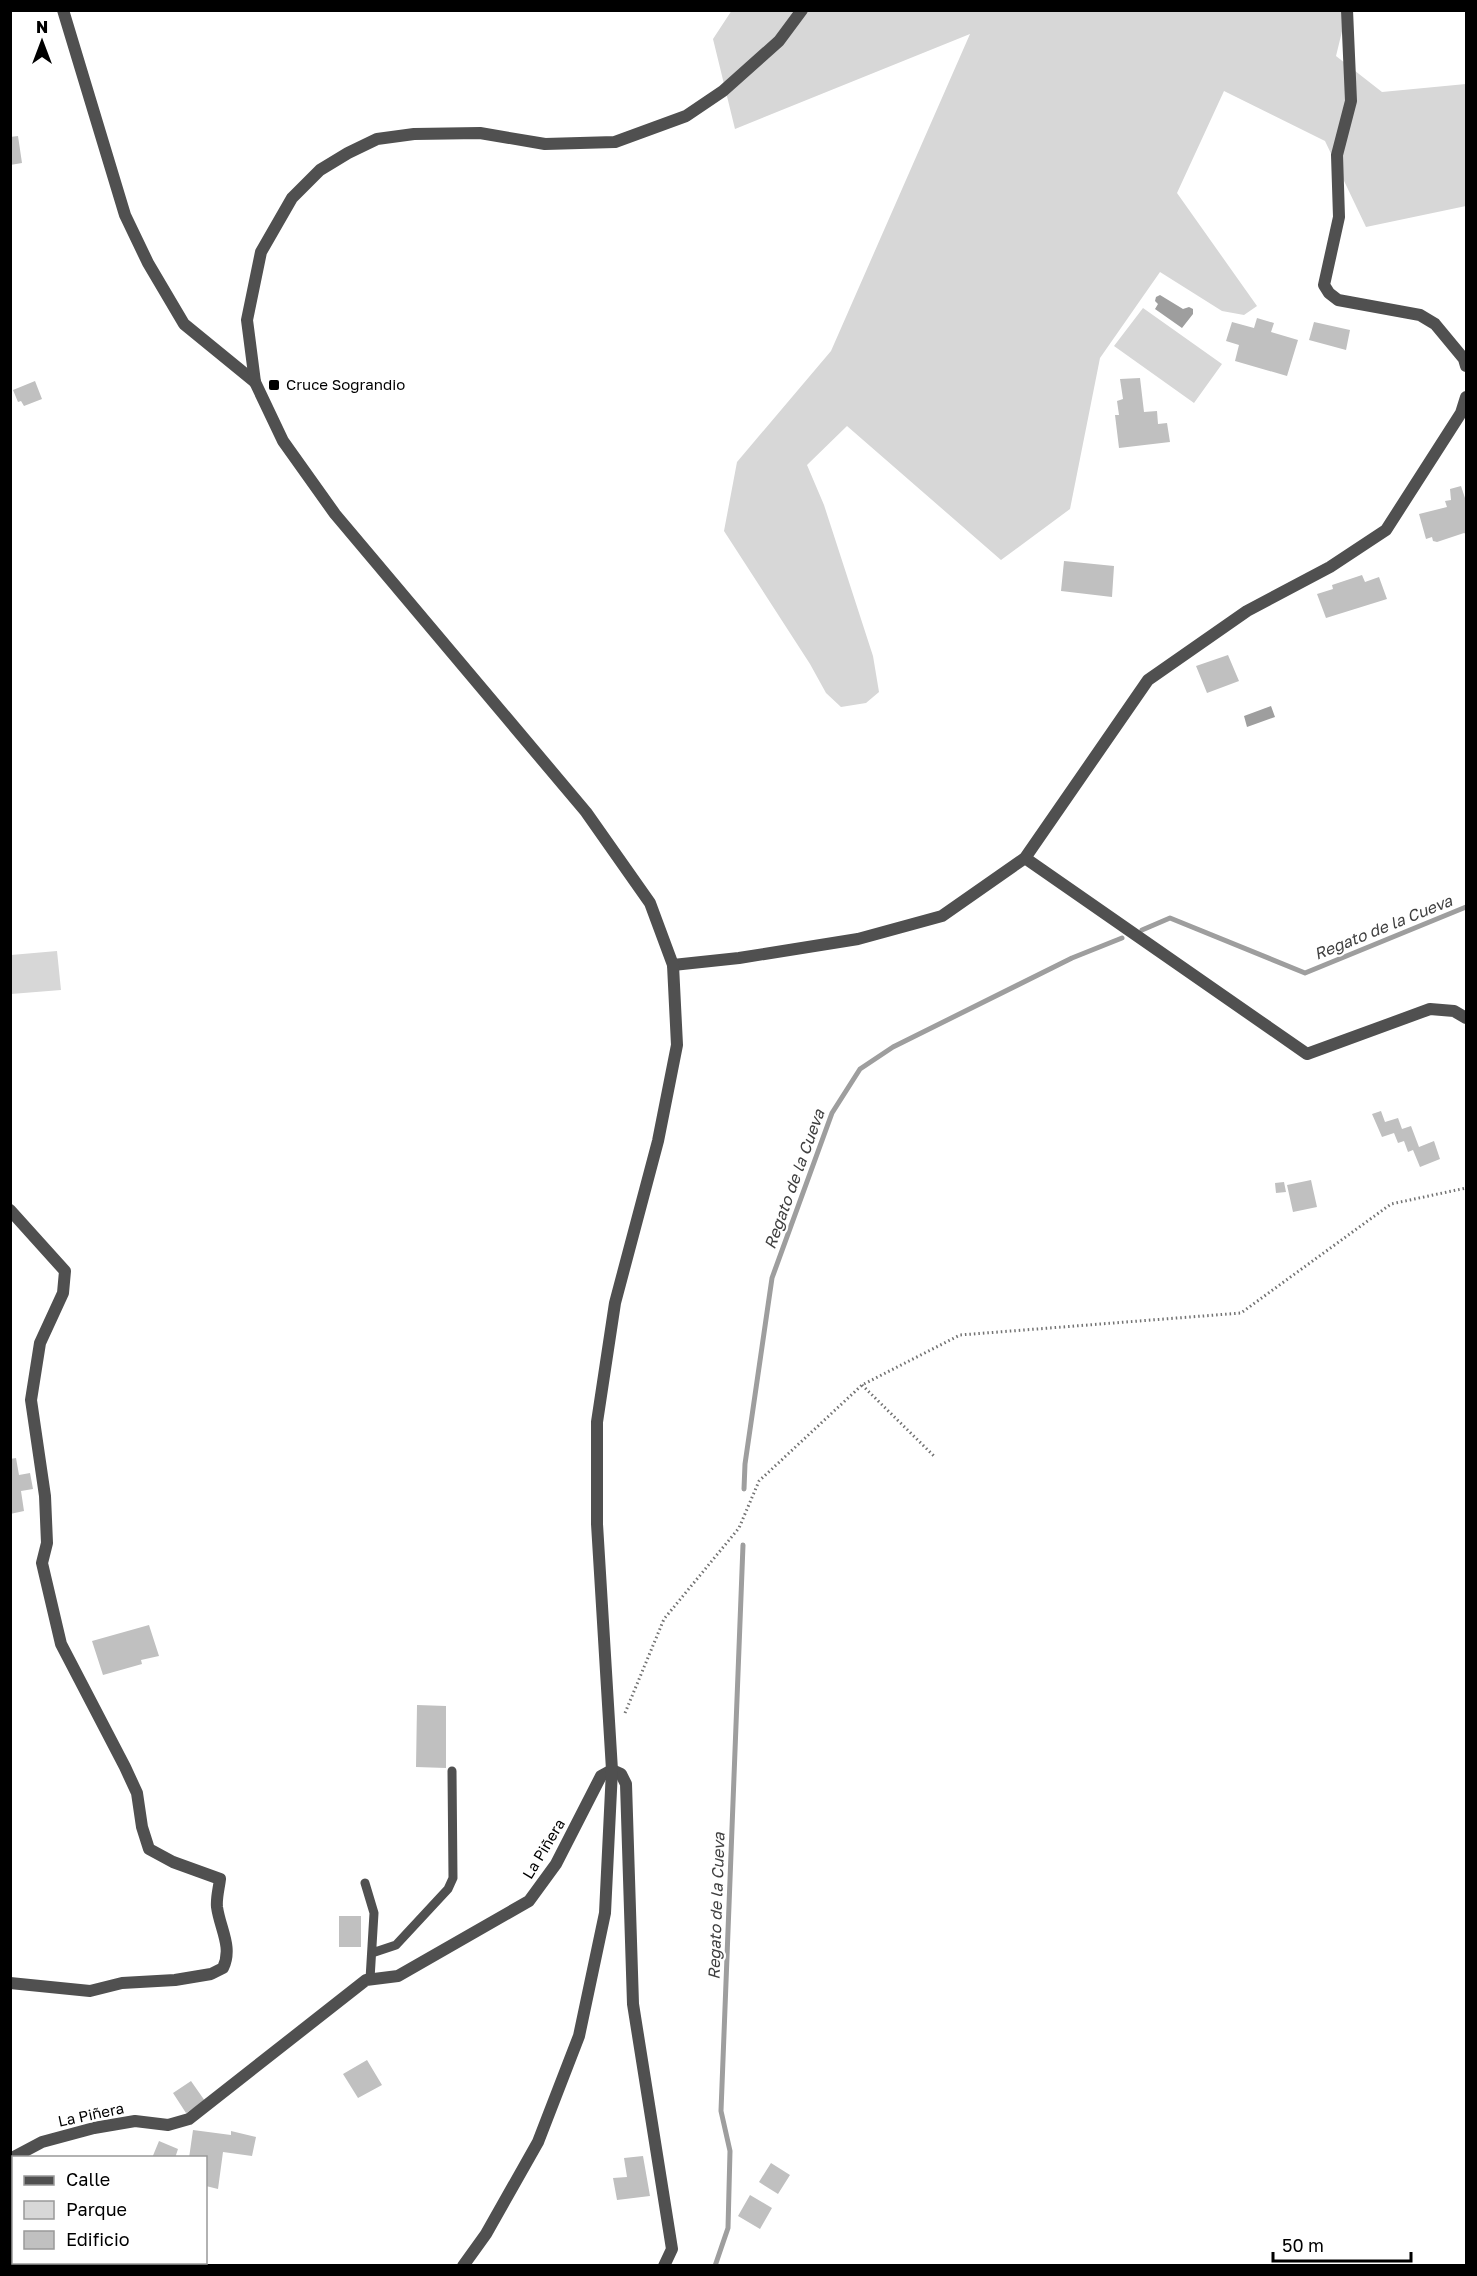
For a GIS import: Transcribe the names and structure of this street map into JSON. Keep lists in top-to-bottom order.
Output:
{
  "streets": {
    "street": ["La Piñera"]
  },
  "water": ["Regato de la Cueva"],
  "places": {
    "transit": ["Cruce Sograndio"]
  },
  "legend": ["Calle", "Parque", "Edificio"],
  "scale_bar": "50 m",
  "north": "top"
}
